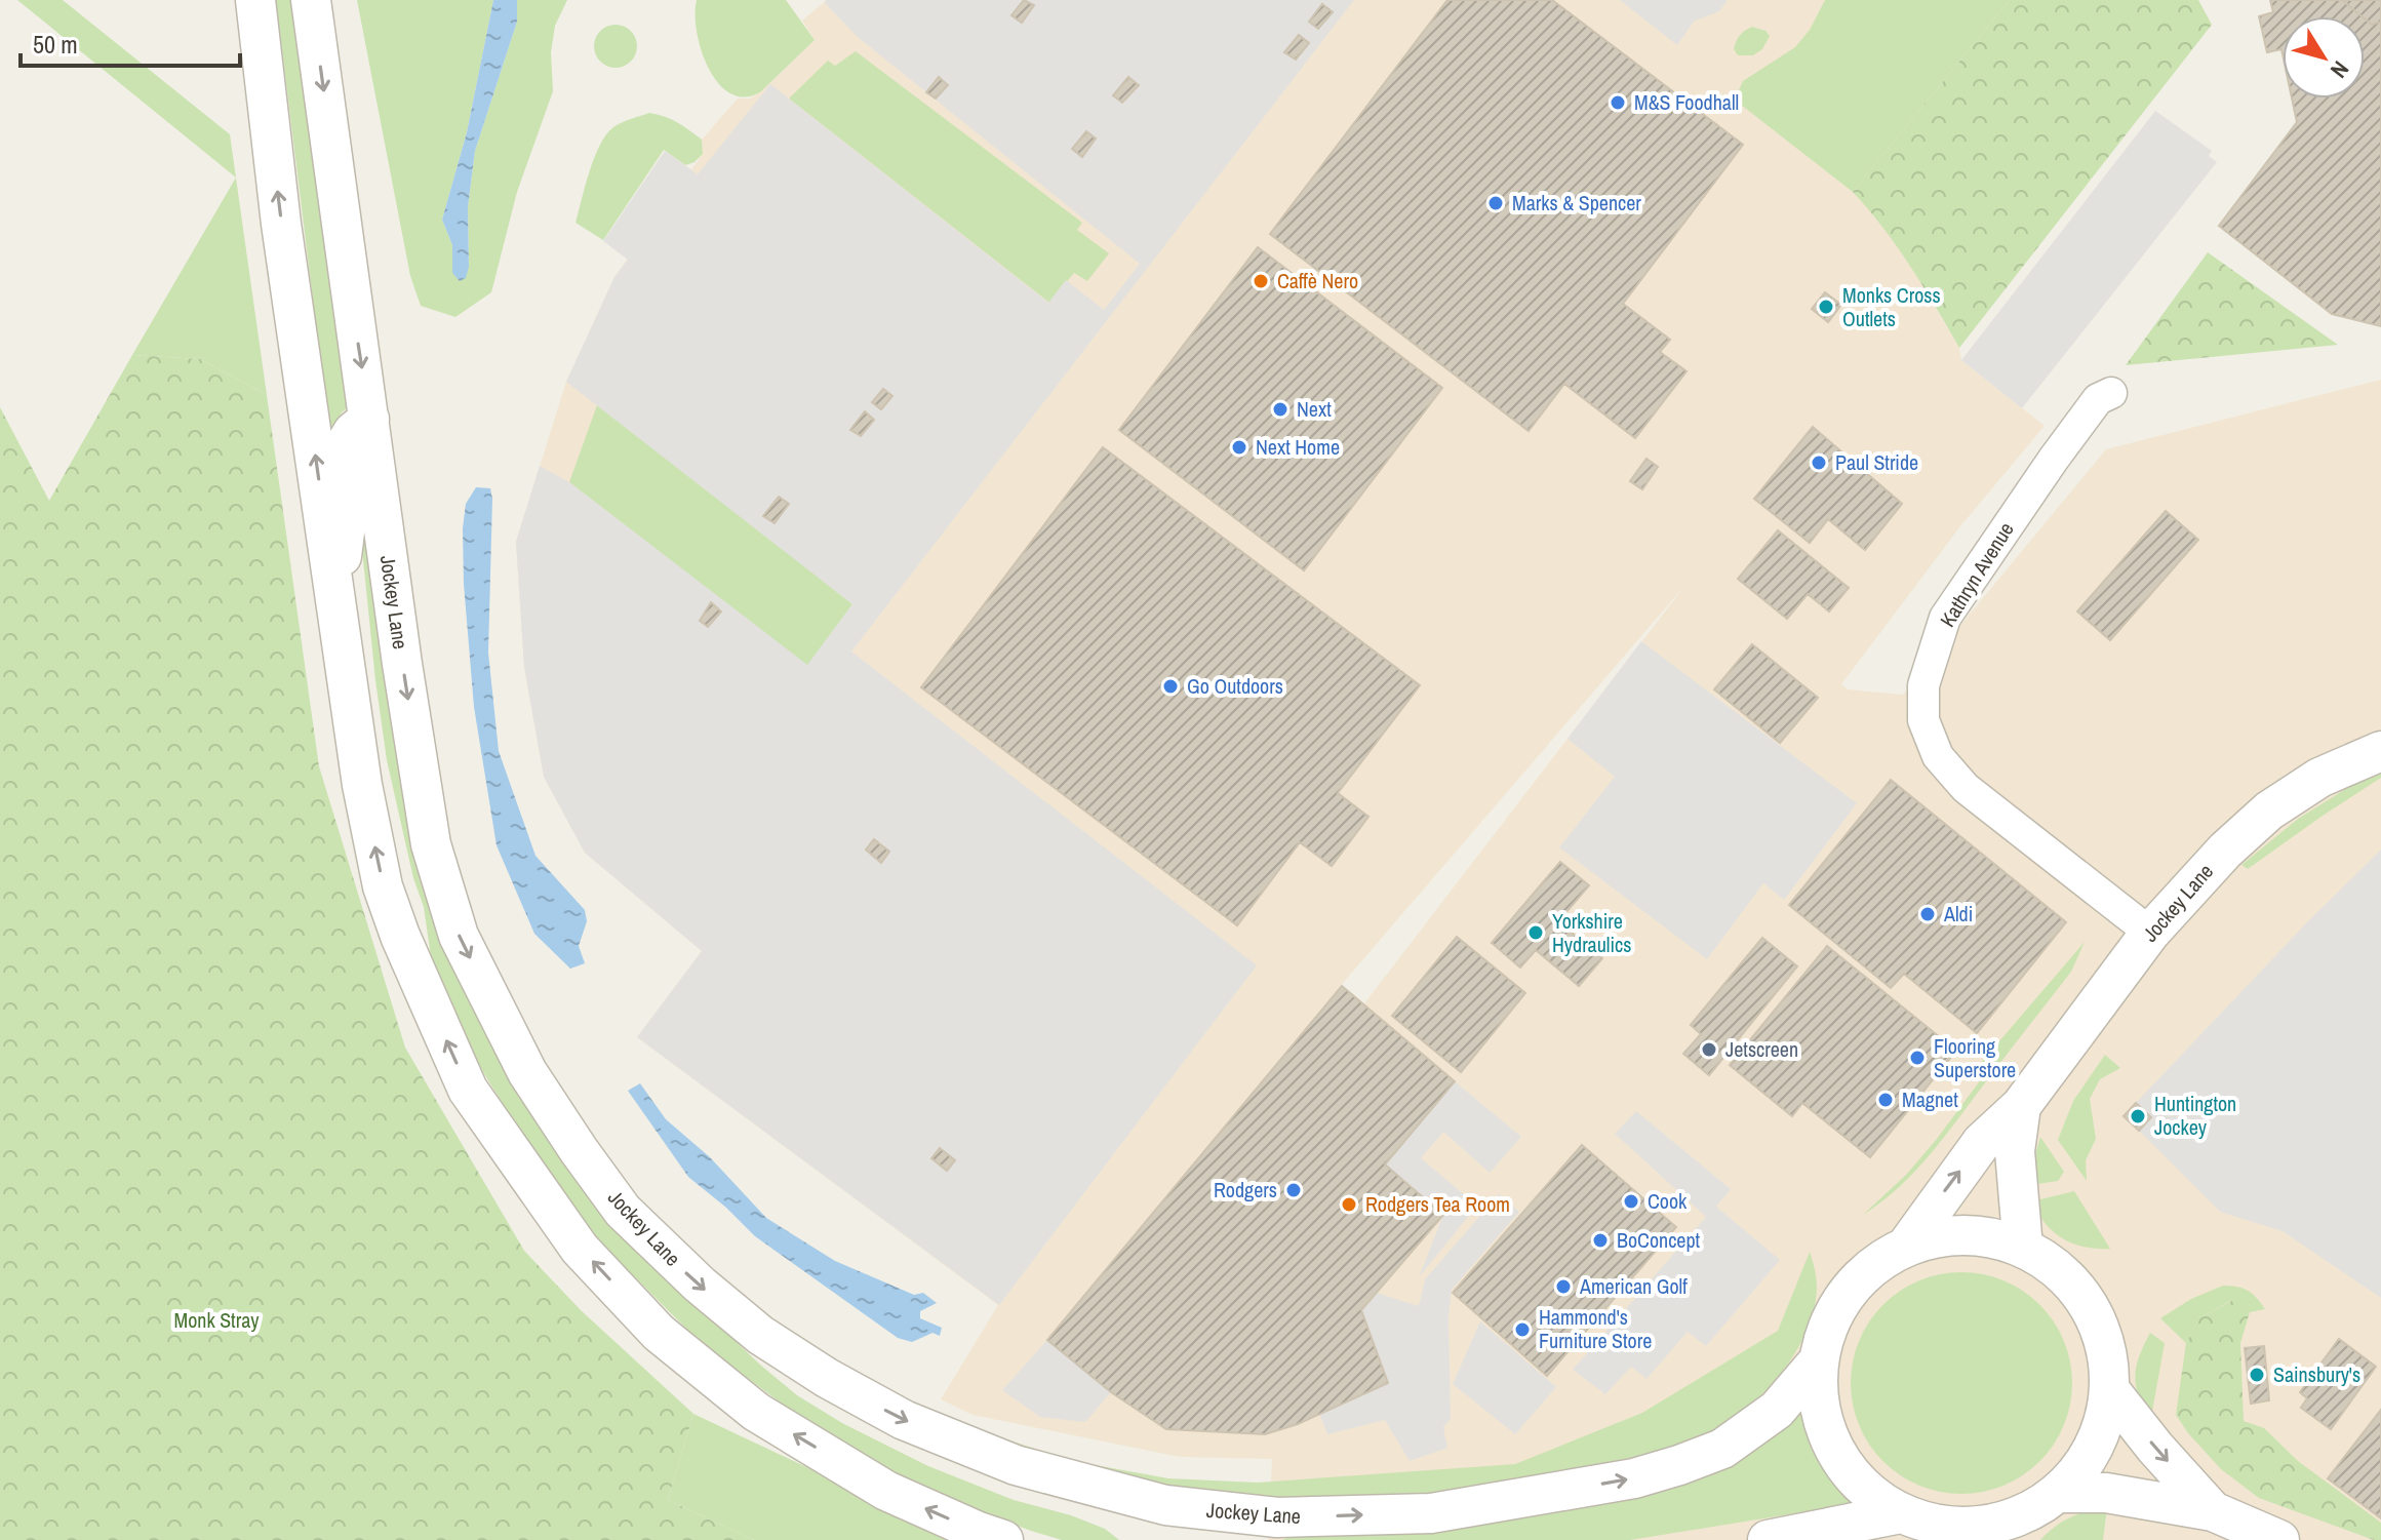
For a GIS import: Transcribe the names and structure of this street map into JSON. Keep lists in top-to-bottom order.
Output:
{
  "streets": {
    "street": ["Kathryn Avenue", "Jockey Lane"]
  },
  "crossings": [
    ["Kathryn Avenue", "Jockey Lane"]
  ],
  "parks": ["Monk Stray"],
  "places": [
    "M&S Foodhall",
    "Marks & Spencer",
    "Caffè Nero",
    "Monks Cross Outlets",
    "Next",
    "Next Home",
    "Paul Stride",
    "Go Outdoors",
    "Aldi",
    "Yorkshire Hydraulics",
    "Jetscreen",
    "Flooring Superstore",
    "Magnet",
    "Huntington Jockey",
    "Rodgers",
    "Cook",
    "Rodgers Tea Room",
    "BoConcept",
    "American Golf",
    "Hammond's Furniture Store",
    "Sainsbury's"
  ],
  "scale_bar": "50 m",
  "north": "bottom right"
}
